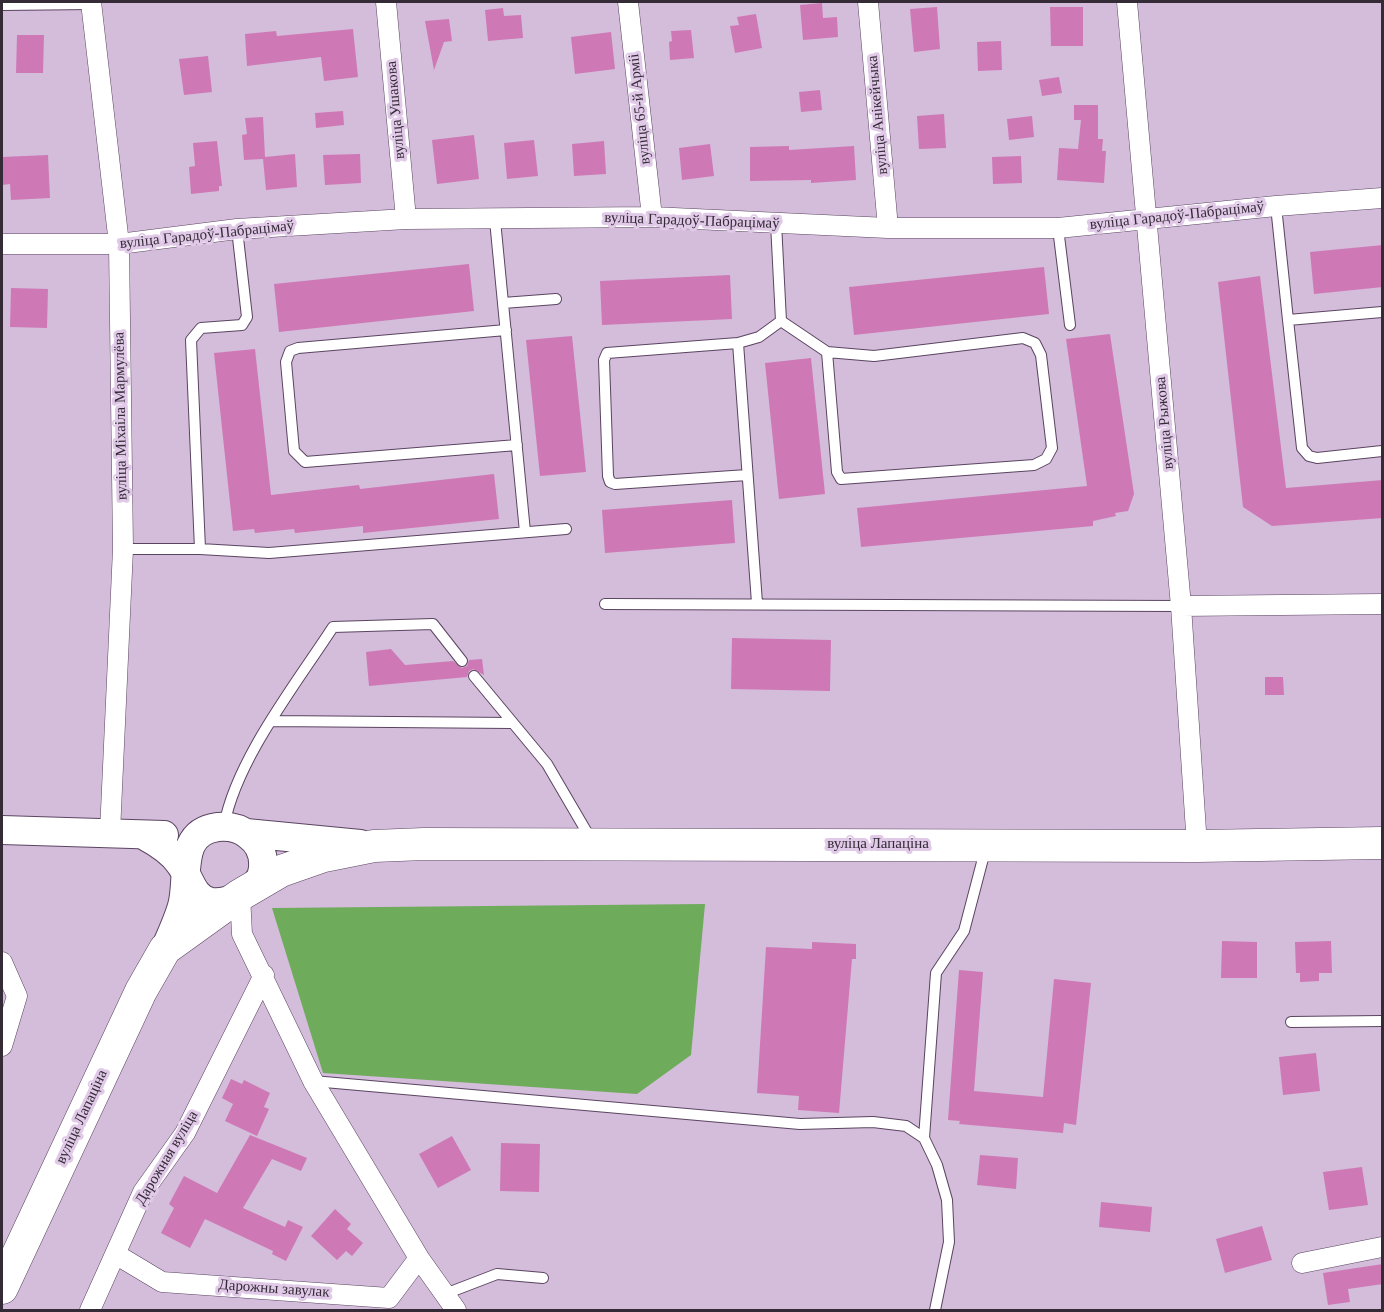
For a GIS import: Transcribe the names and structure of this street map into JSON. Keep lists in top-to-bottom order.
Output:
{
  "streets": {
    "main road": ["вуліца Лапаціна"],
    "street": [
      "вуліца 65-й Арміі",
      "вуліца Ушакова",
      "вуліца Анікейчыка",
      "вуліца Гарадоў-Пабрацімаў",
      "вуліца Міхаіла Мармулёва",
      "вуліца Рыжова",
      "Дарожная вуліца",
      "Дарожны завулак"
    ]
  },
  "crossings": [
    ["вуліца 65-й Арміі", "вуліца Гарадоў-Пабрацімаў"],
    ["вуліца Ушакова", "вуліца Гарадоў-Пабрацімаў"],
    ["вуліца Анікейчыка", "вуліца Гарадоў-Пабрацімаў"],
    ["вуліца Гарадоў-Пабрацімаў", "вуліца Міхаіла Мармулёва"],
    ["вуліца Гарадоў-Пабрацімаў", "вуліца Рыжова"],
    ["вуліца Рыжова", "вуліца Лапаціна"],
    ["Дарожная вуліца", "Дарожны завулак"]
  ]
}
